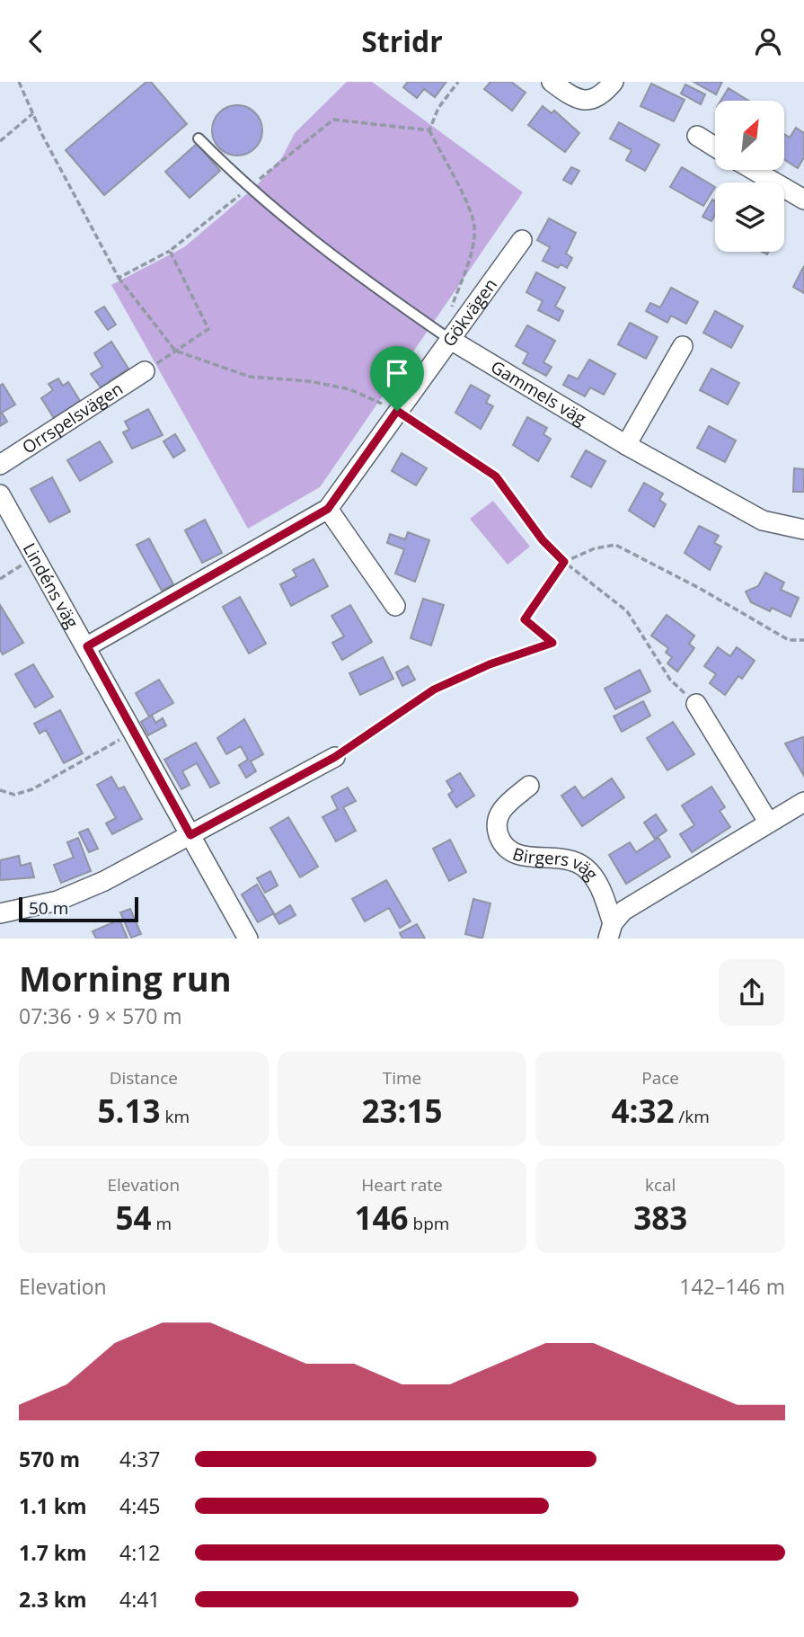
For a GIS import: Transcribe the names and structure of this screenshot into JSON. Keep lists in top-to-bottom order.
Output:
{
  "streets": {
    "street": [
      "Gökvägen",
      "Gammels väg",
      "Orrspelsvägen",
      "Lindéns väg",
      "Birgers väg"
    ]
  },
  "crossings": [
    ["Gökvägen", "Gammels väg"],
    ["Gökvägen", "Lindéns väg"]
  ],
  "scale_bar": "50 m",
  "north": "top right",
  "page": {
    "header": "Stridr",
    "scale": "50 m",
    "heading": ["Morning run", "07:36 · 9 × 570 m"],
    "stats": [
      ["Distance", "5.13 km"],
      ["Time", "23:15"],
      ["Pace", "4:32 /km"],
      ["Elevation", "54 m"],
      ["Heart rate", "146 bpm"],
      ["kcal", "383"]
    ],
    "chart": ["Elevation", "142–146 m"],
    "list": [
      {
        "name": "570 m",
        "note": "4:37"
      },
      {
        "name": "1.1 km",
        "note": "4:45"
      },
      {
        "name": "1.7 km",
        "note": "4:12"
      },
      {
        "name": "2.3 km",
        "note": "4:41"
      }
    ]
  }
}
